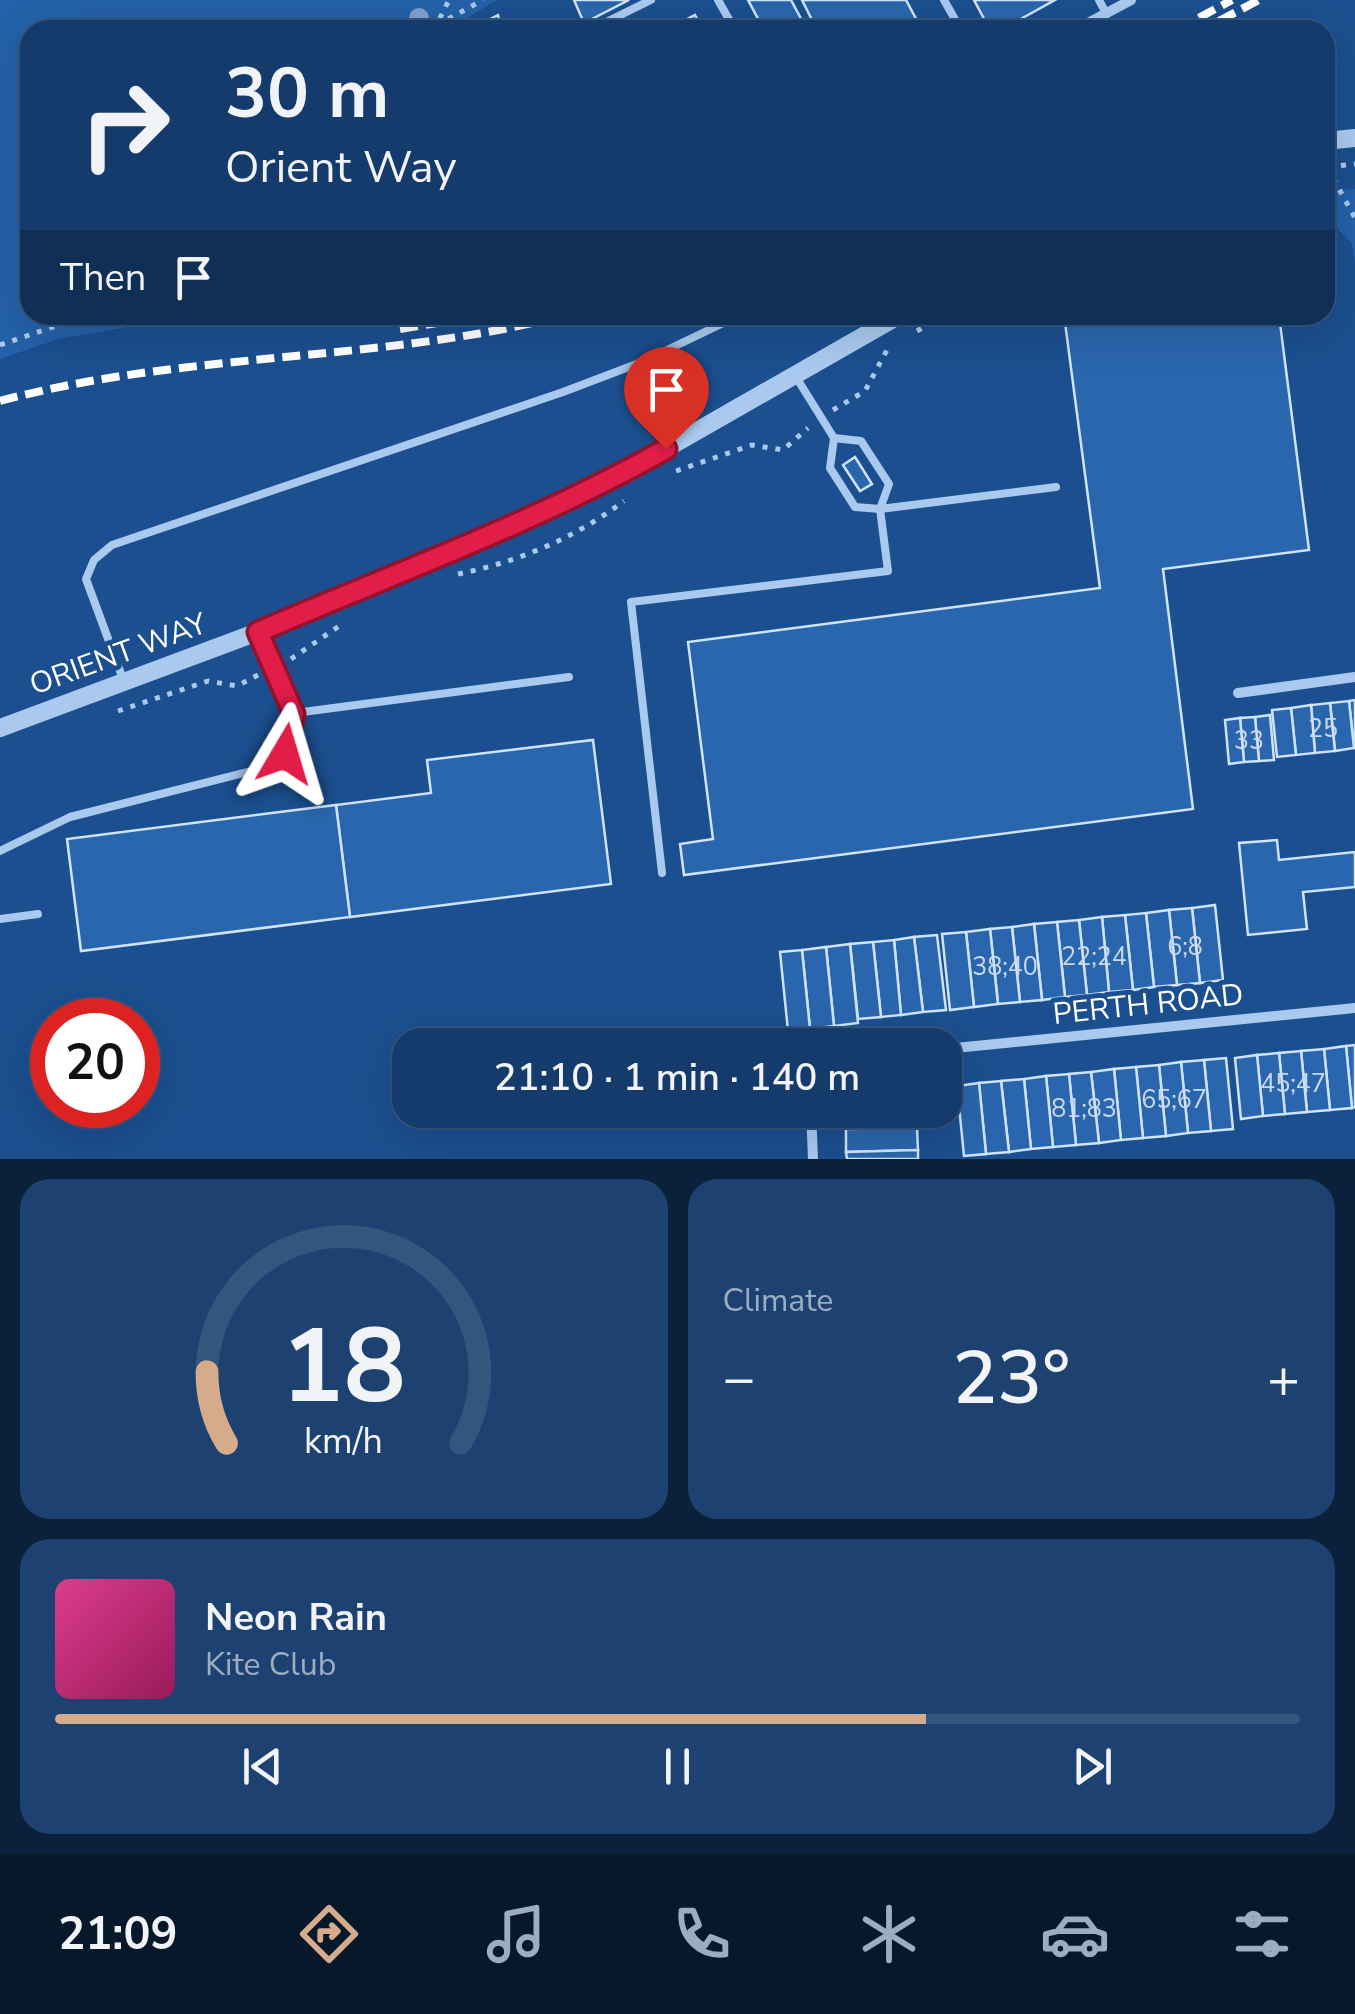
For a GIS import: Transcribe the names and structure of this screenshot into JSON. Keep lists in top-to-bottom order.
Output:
{
  "streets": {
    "street": ["ORIENT WAY", "PERTH ROAD"]
  },
  "house_numbers": [
    "25",
    "33",
    "6;8",
    "22;24",
    "38;40",
    "45;47",
    "65;67",
    "81;83"
  ],
  "page": {
    "turn": ["30 m", "Orient Way"],
    "then": "Then",
    "limit": "20",
    "trip": "21:10 · 1 min · 140 m",
    "tile": "Climate",
    "heat": ["−", "23°", "+"],
    "song": ["Neon Rain", "Kite Club"],
    "tabs": "21:09",
    "gauge": ["18", "km/h"]
  }
}
